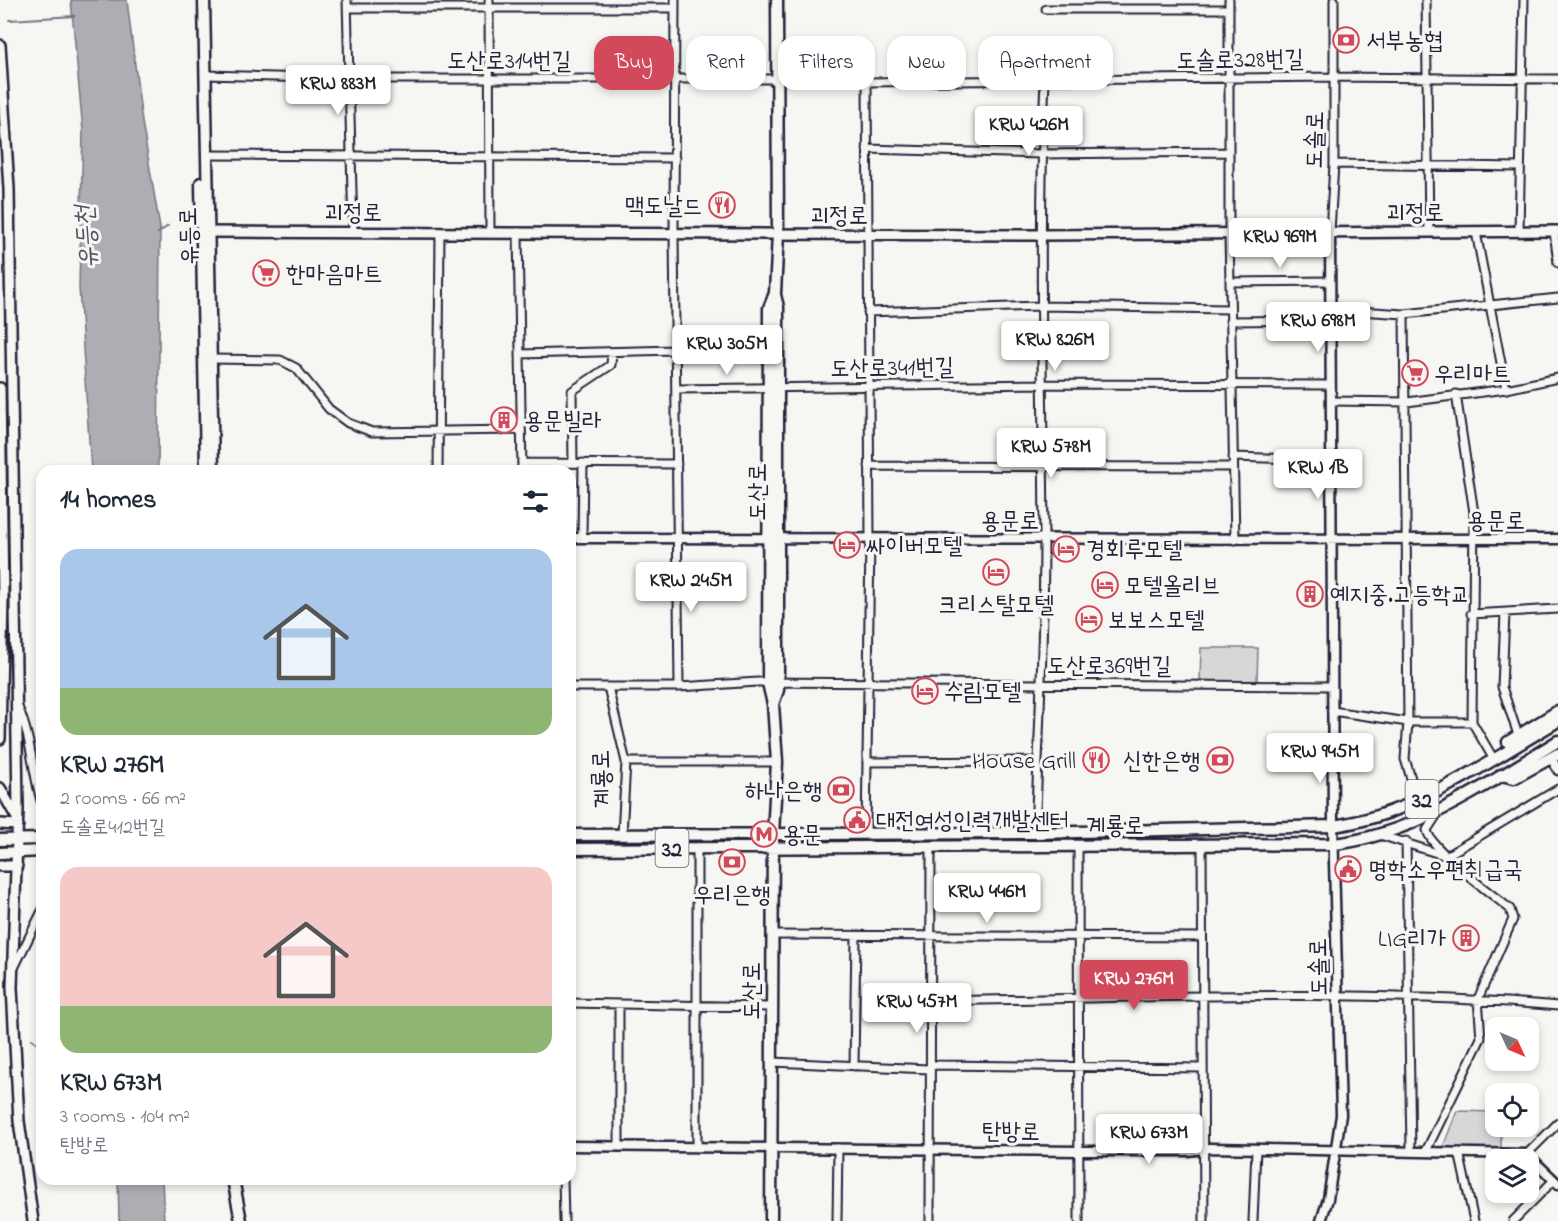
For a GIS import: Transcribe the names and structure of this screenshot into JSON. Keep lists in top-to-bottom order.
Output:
{
  "streets": {
    "main road": [
      "괴정로",
      "유등로",
      "도산로",
      "계룡로",
      "32"
    ],
    "street": [
      "도솔로328번길",
      "도산로314번길",
      "도솔로",
      "도산로341번길",
      "용문로",
      "도산로369번길",
      "탄방로"
    ]
  },
  "crossings": [
    ["도솔로328번길", "도솔로"],
    ["도솔로328번길", "괴정로"],
    ["도솔로328번길", "도산로341번길"],
    ["도솔로328번길", "용문로"],
    ["도솔로328번길", "도산로369번길"],
    ["도솔로328번길", "계룡로"],
    ["도산로314번길", "유등로"],
    ["도산로314번길", "도산로"],
    ["도솔로", "괴정로"],
    ["도솔로", "도산로341번길"],
    ["도솔로", "용문로"],
    ["도솔로", "도산로369번길"],
    ["도솔로", "계룡로"],
    ["도솔로", "탄방로"],
    ["괴정로", "유등로"],
    ["괴정로", "도산로"],
    ["도산로341번길", "도산로"],
    ["도산로", "용문로"],
    ["도산로", "도산로369번길"],
    ["도산로", "계룡로"],
    ["도산로", "탄방로"],
    ["도산로369번길", "계룡로"]
  ],
  "water": ["유등천"],
  "places": {
    "bank": [
      "서부농협",
      "신한은행",
      "하나은행",
      "우리은행"
    ],
    "restaurant": ["맥도날드", "House Grill"],
    "supermarket": ["한마음마트", "우리마트"],
    "building": ["용문빌라", "예지중.고등학교", "LIG리가"],
    "hotel": [
      "싸이버모텔",
      "경회루모텔",
      "크리스탈모텔",
      "모텔올리브",
      "보보스모텔",
      "수림모텔"
    ],
    "public building": ["대전여성인력개발센터", "명학소우편취급국"],
    "metro station": ["용문"]
  },
  "north": "bottom right",
  "page": {
    "chip": [
      "Buy",
      "Rent",
      "Filters",
      "New",
      "Apartment"
    ],
    "price": [
      "KRW 883M",
      "KRW 426M",
      "KRW 969M",
      "KRW 698M",
      "KRW 826M",
      "KRW 305M",
      "KRW 578M",
      "KRW 1B",
      "KRW 245M",
      "KRW 945M",
      "KRW 446M",
      "KRW 276M",
      "KRW 457M",
      "KRW 673M"
    ],
    "heading": "14 homes",
    "list": [
      {
        "name": "KRW 276M",
        "note": "2 rooms · 66 m² · 도솔로412번길"
      },
      {
        "name": "KRW 673M",
        "note": "3 rooms · 104 m² · 탄방로"
      }
    ]
  }
}
